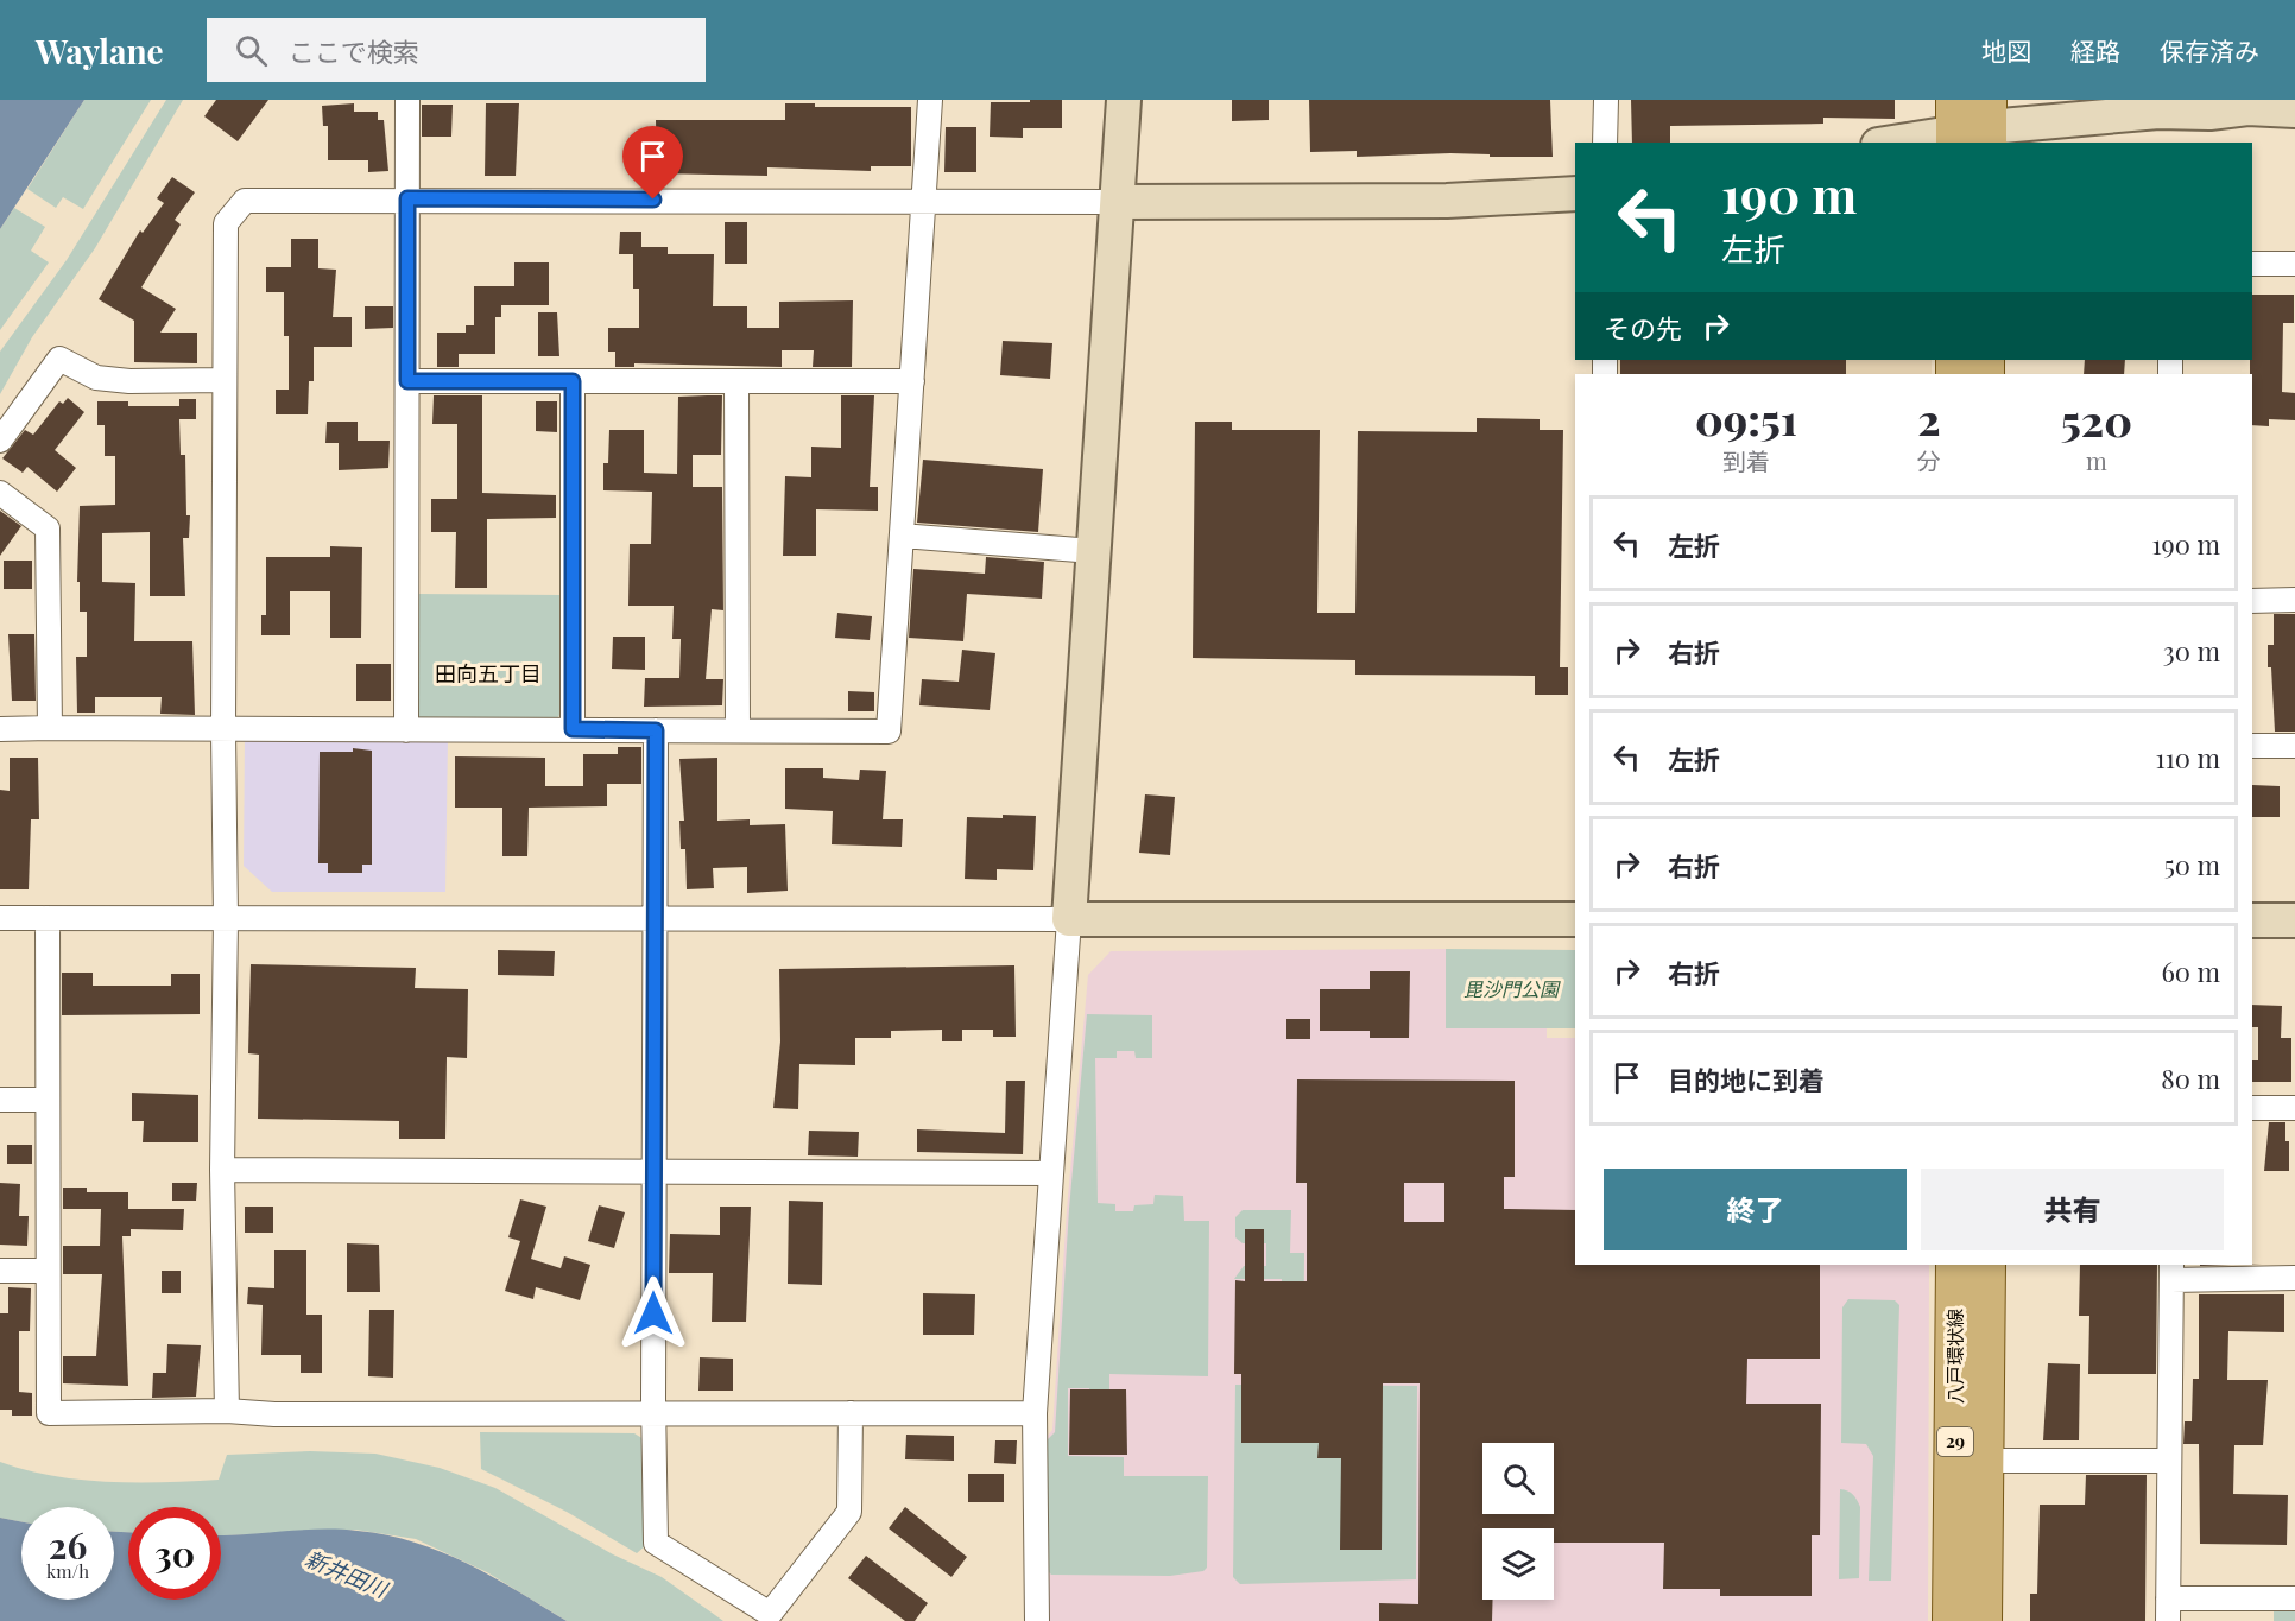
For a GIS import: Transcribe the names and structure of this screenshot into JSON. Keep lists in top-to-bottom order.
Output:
{
  "streets": {
    "main road": ["八戸環状線", "29"]
  },
  "districts": ["田向五丁目"],
  "water": ["新井田川"],
  "parks": ["毘沙門公園"],
  "page": {
    "header": "Waylane",
    "search": "ここで検索",
    "nav": ["地図", "経路", "保存済み"],
    "turn": ["190 m", "左折"],
    "then": "その先",
    "eta": [
      "09:51",
      "到着",
      "2",
      "分",
      "520",
      "m"
    ],
    "list": [
      {
        "name": "左折",
        "value": "190 m"
      },
      {
        "name": "右折",
        "value": "30 m"
      },
      {
        "name": "左折",
        "value": "110 m"
      },
      {
        "name": "右折",
        "value": "50 m"
      },
      {
        "name": "右折",
        "value": "60 m"
      },
      {
        "name": "目的地に到着",
        "value": "80 m"
      }
    ],
    "buttons": ["終了", "共有"],
    "speed": "26 km/h",
    "limit": "30"
  }
}
